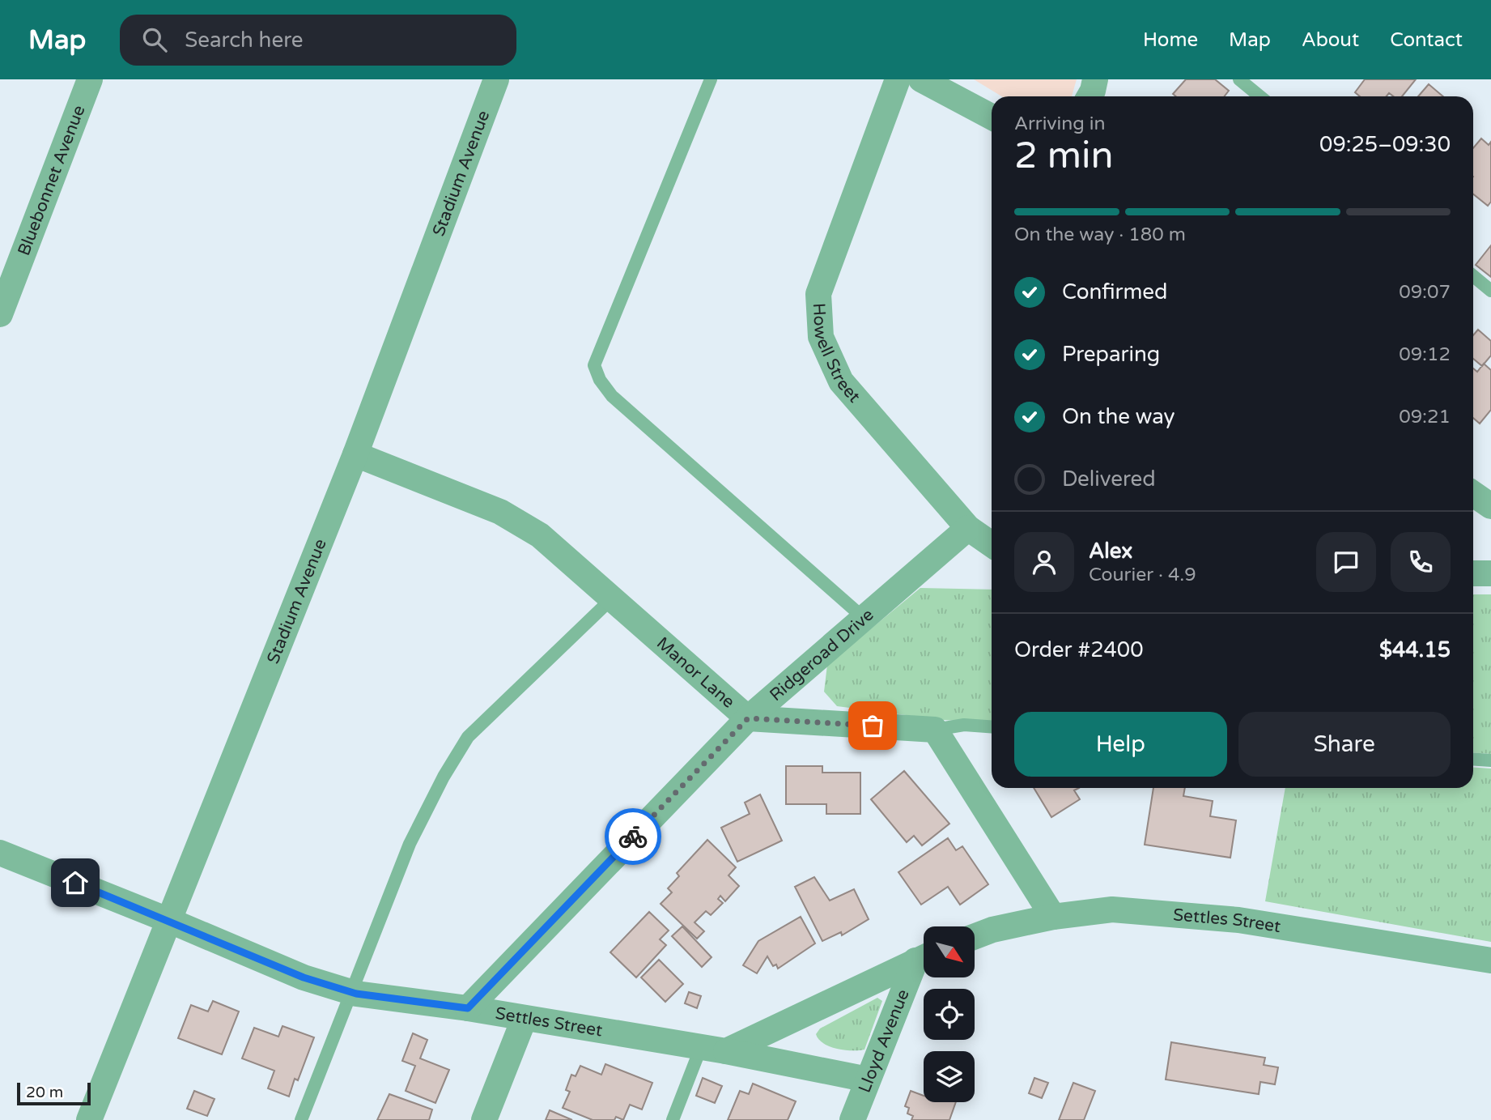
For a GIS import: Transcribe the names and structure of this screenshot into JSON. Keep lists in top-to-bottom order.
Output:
{
  "streets": {
    "street": [
      "Stadium Avenue",
      "Bluebonnet Avenue",
      "Howell Street",
      "Ridgeroad Drive",
      "Manor Lane",
      "Settles Street",
      "Lloyd Avenue"
    ]
  },
  "crossings": [
    ["Stadium Avenue", "Manor Lane"],
    ["Stadium Avenue", "Settles Street"],
    ["Howell Street", "Ridgeroad Drive"],
    ["Ridgeroad Drive", "Manor Lane"],
    ["Ridgeroad Drive", "Settles Street"],
    ["Settles Street", "Lloyd Avenue"]
  ],
  "scale_bar": "20 m",
  "north": "bottom right",
  "page": {
    "header": "Map",
    "search": "Search here",
    "nav": [
      "Home",
      "Map",
      "About",
      "Contact"
    ],
    "heading": ["2 min", "Arriving in", "09:25–09:30"],
    "panel": [
      "Alex",
      "Courier · 4.9",
      "Order #2400",
      "$44.15"
    ],
    "bar": "On the way · 180 m",
    "list": [
      ["Confirmed", "09:07"],
      ["Preparing", "09:12"],
      ["On the way", "09:21"],
      "Delivered"
    ],
    "buttons": ["Help", "Share"],
    "scale": "20 m"
  }
}
